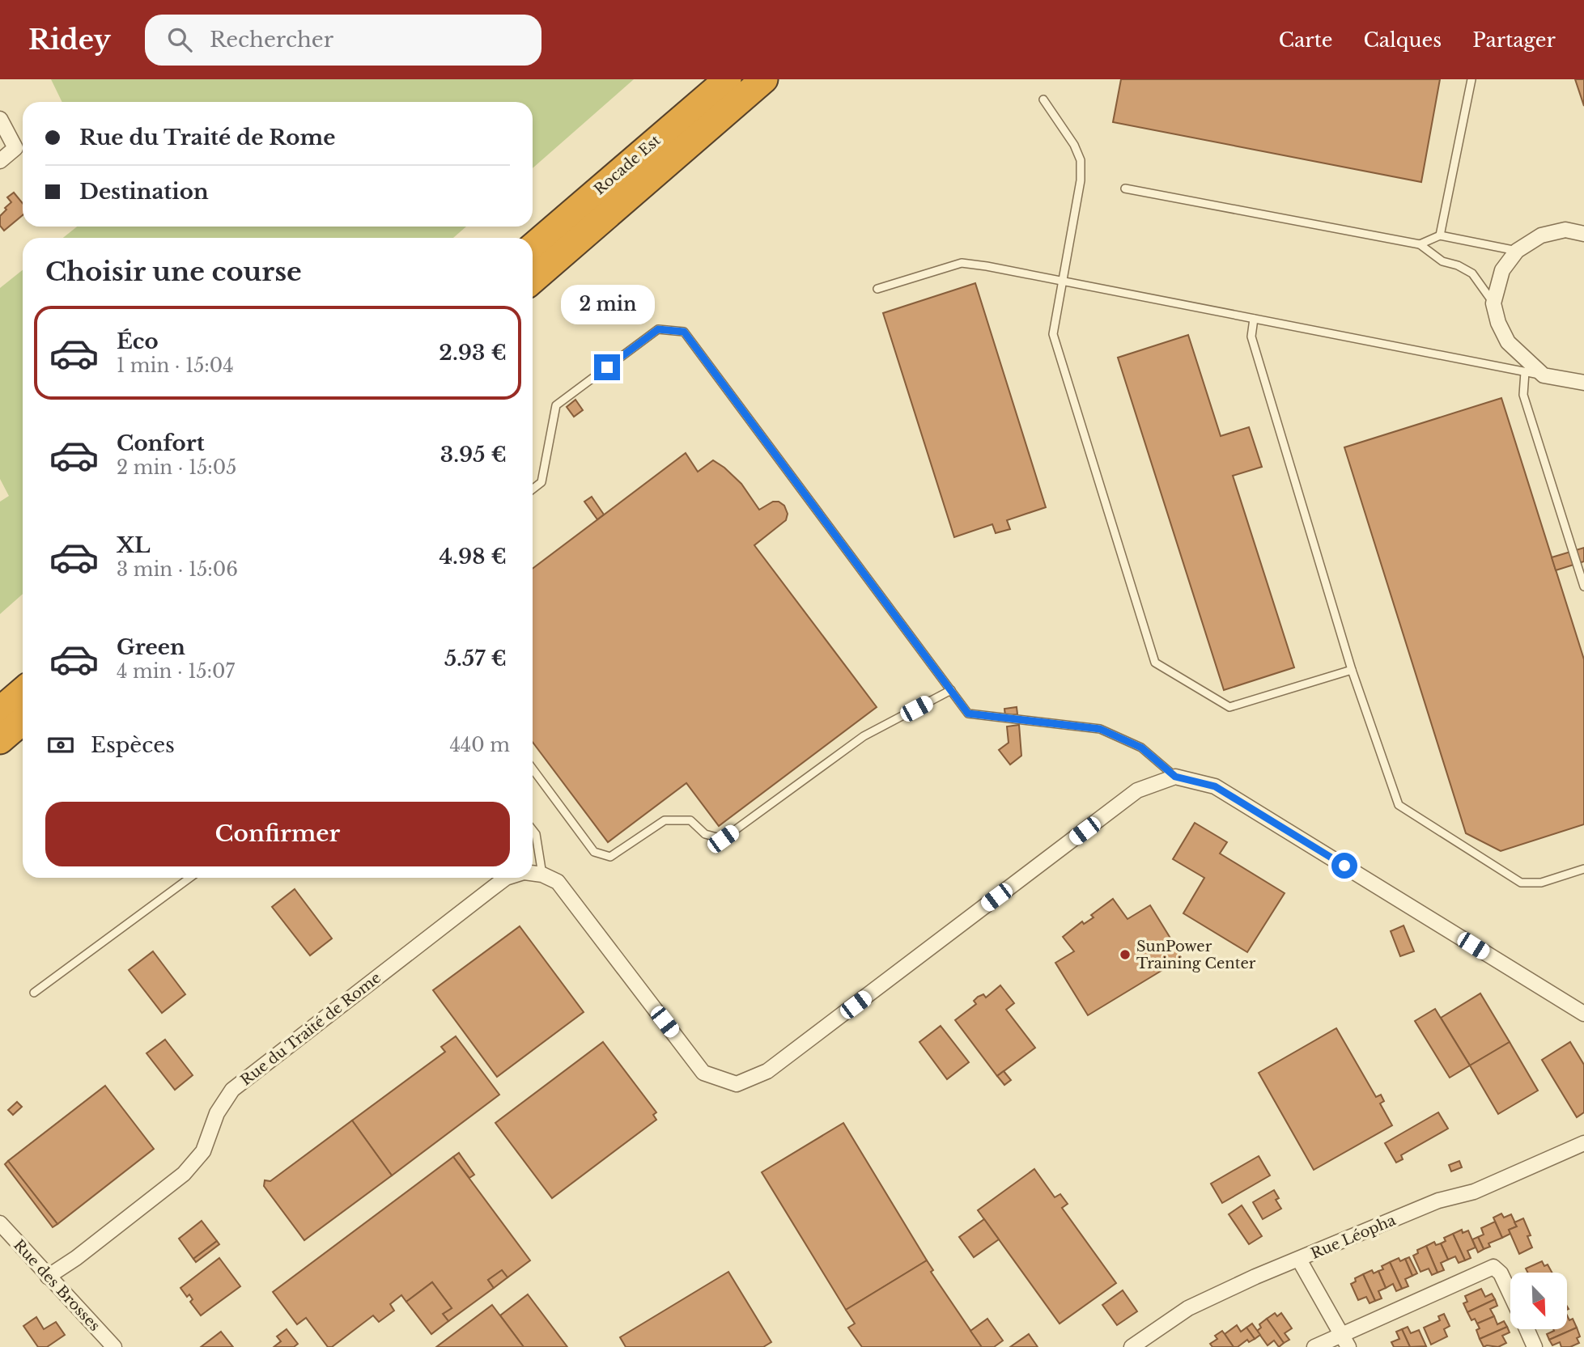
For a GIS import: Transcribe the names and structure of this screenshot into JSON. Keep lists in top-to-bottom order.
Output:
{
  "streets": {
    "highway": ["Rocade Est"],
    "street": ["Rue du Traité de Rome", "Rue Léopha", "Rue des Brosses"]
  },
  "crossings": [
    ["Rue du Traité de Rome", "Rue des Brosses"]
  ],
  "places": ["SunPower Training Center"],
  "north": "bottom right",
  "page": {
    "header": "Ridey",
    "search": "Rechercher",
    "nav": ["Carte", "Calques", "Partager"],
    "banner": ["Rue du Traité de Rome", "Destination"],
    "heading": "Choisir une course",
    "bubble": "2 min",
    "list": [
      {
        "name": "Éco",
        "note": "1 min · 15:04",
        "value": "2.93 €"
      },
      {
        "name": "Confort",
        "note": "2 min · 15:05",
        "value": "3.95 €"
      },
      {
        "name": "XL",
        "note": "3 min · 15:06",
        "value": "4.98 €"
      },
      {
        "name": "Green",
        "note": "4 min · 15:07",
        "value": "5.57 €"
      }
    ],
    "pay": ["Espèces", "440 m"],
    "buttons": "Confirmer"
  }
}
